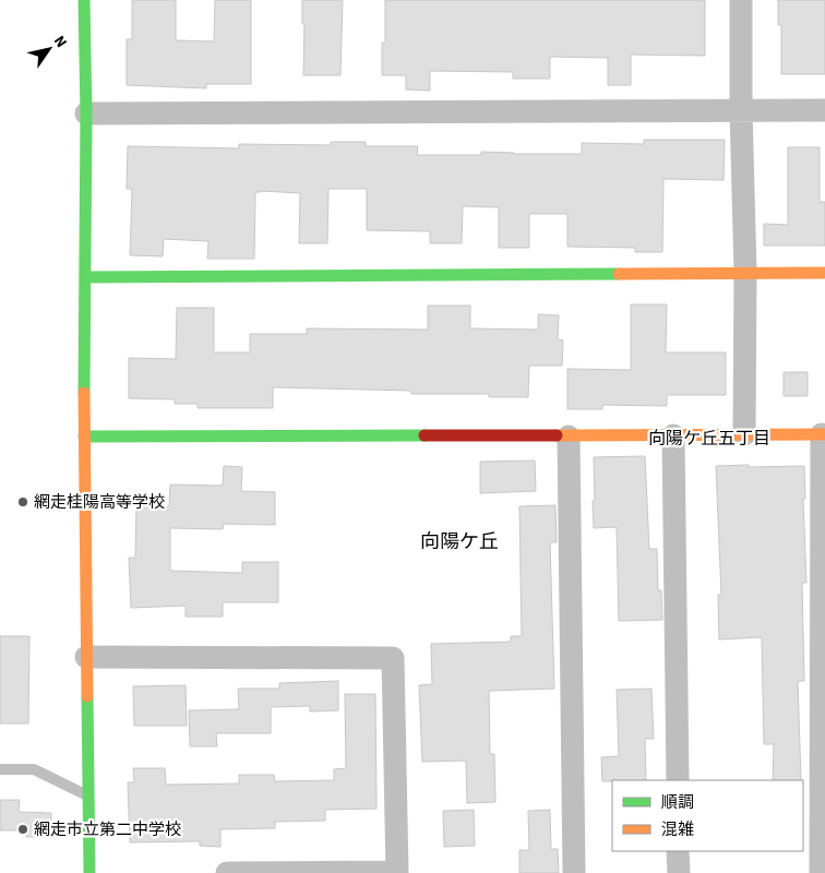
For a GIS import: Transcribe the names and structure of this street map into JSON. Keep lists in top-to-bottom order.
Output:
{
  "districts": ["向陽ケ丘五丁目", "向陽ケ丘"],
  "places": ["網走桂陽高等学校", "網走市立第二中学校"],
  "legend": ["順調", "混雑"],
  "north": "top right"
}
